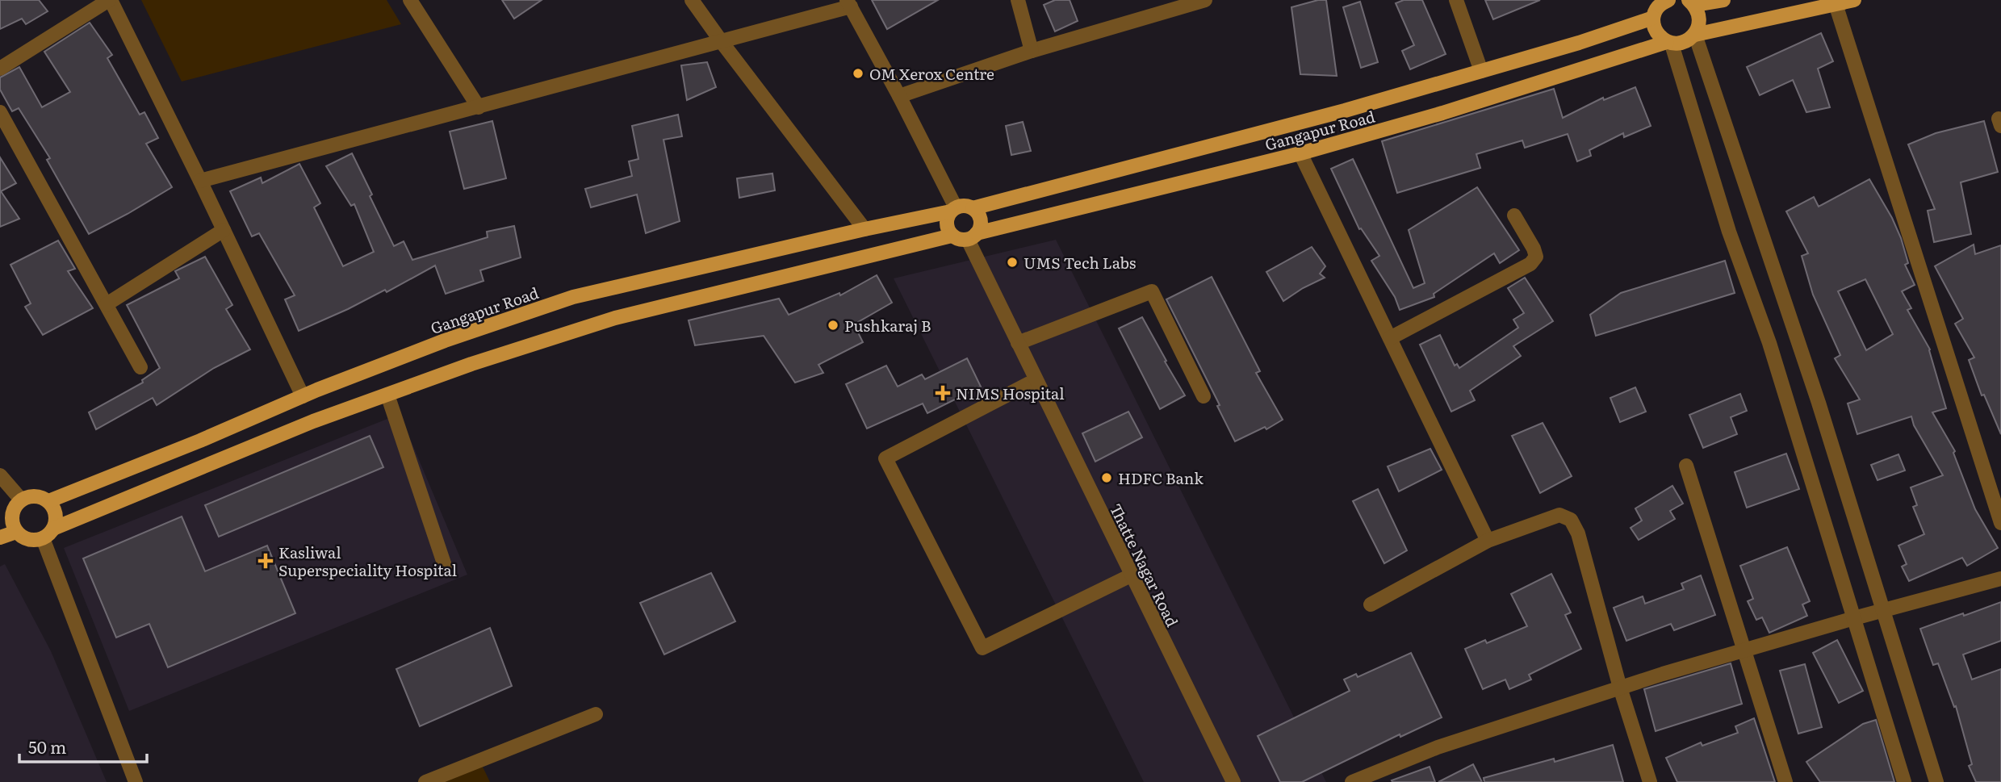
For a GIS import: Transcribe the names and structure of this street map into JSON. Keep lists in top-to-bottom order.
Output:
{
  "streets": {
    "main road": ["Gangapur Road"],
    "street": ["Thatte Nagar Road"]
  },
  "crossings": [
    ["Gangapur Road", "Thatte Nagar Road"]
  ],
  "places": {
    "other": [
      "OM Xerox Centre",
      "UMS Tech Labs",
      "Pushkaraj B",
      "HDFC Bank"
    ],
    "health": ["NIMS Hospital", "Kasliwal Superspeciality Hospital"]
  },
  "scale_bar": "50 m"
}
